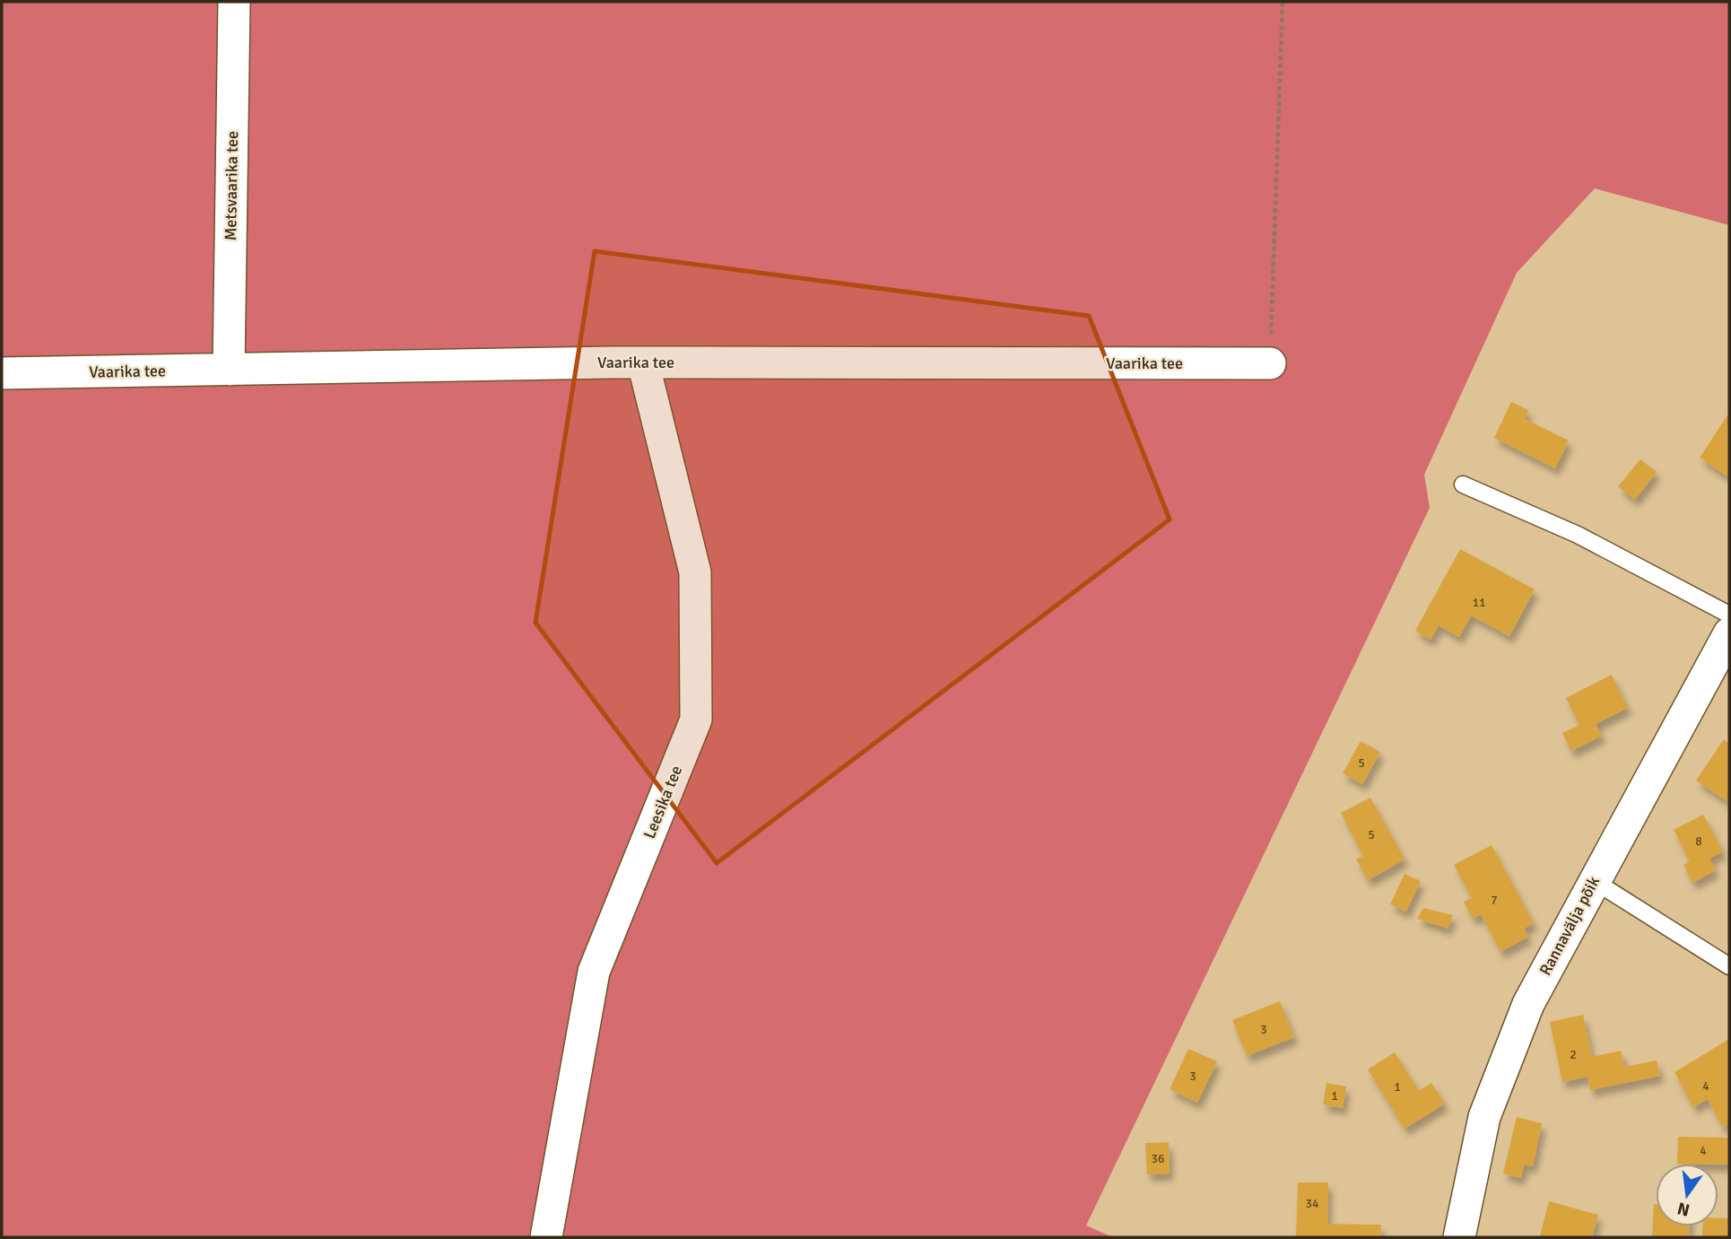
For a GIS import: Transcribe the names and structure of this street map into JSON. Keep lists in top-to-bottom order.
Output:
{
  "streets": {
    "street": [
      "Metsvaarika tee",
      "Vaarika tee",
      "Leesika tee",
      "Rannavälja põik"
    ]
  },
  "crossings": [
    ["Metsvaarika tee", "Vaarika tee"],
    ["Vaarika tee", "Leesika tee"]
  ],
  "house_numbers": [
    "11",
    "5",
    "5",
    "8",
    "7",
    "3",
    "2",
    "3",
    "4",
    "1",
    "1",
    "4",
    "36",
    "34"
  ],
  "north": "bottom"
}
